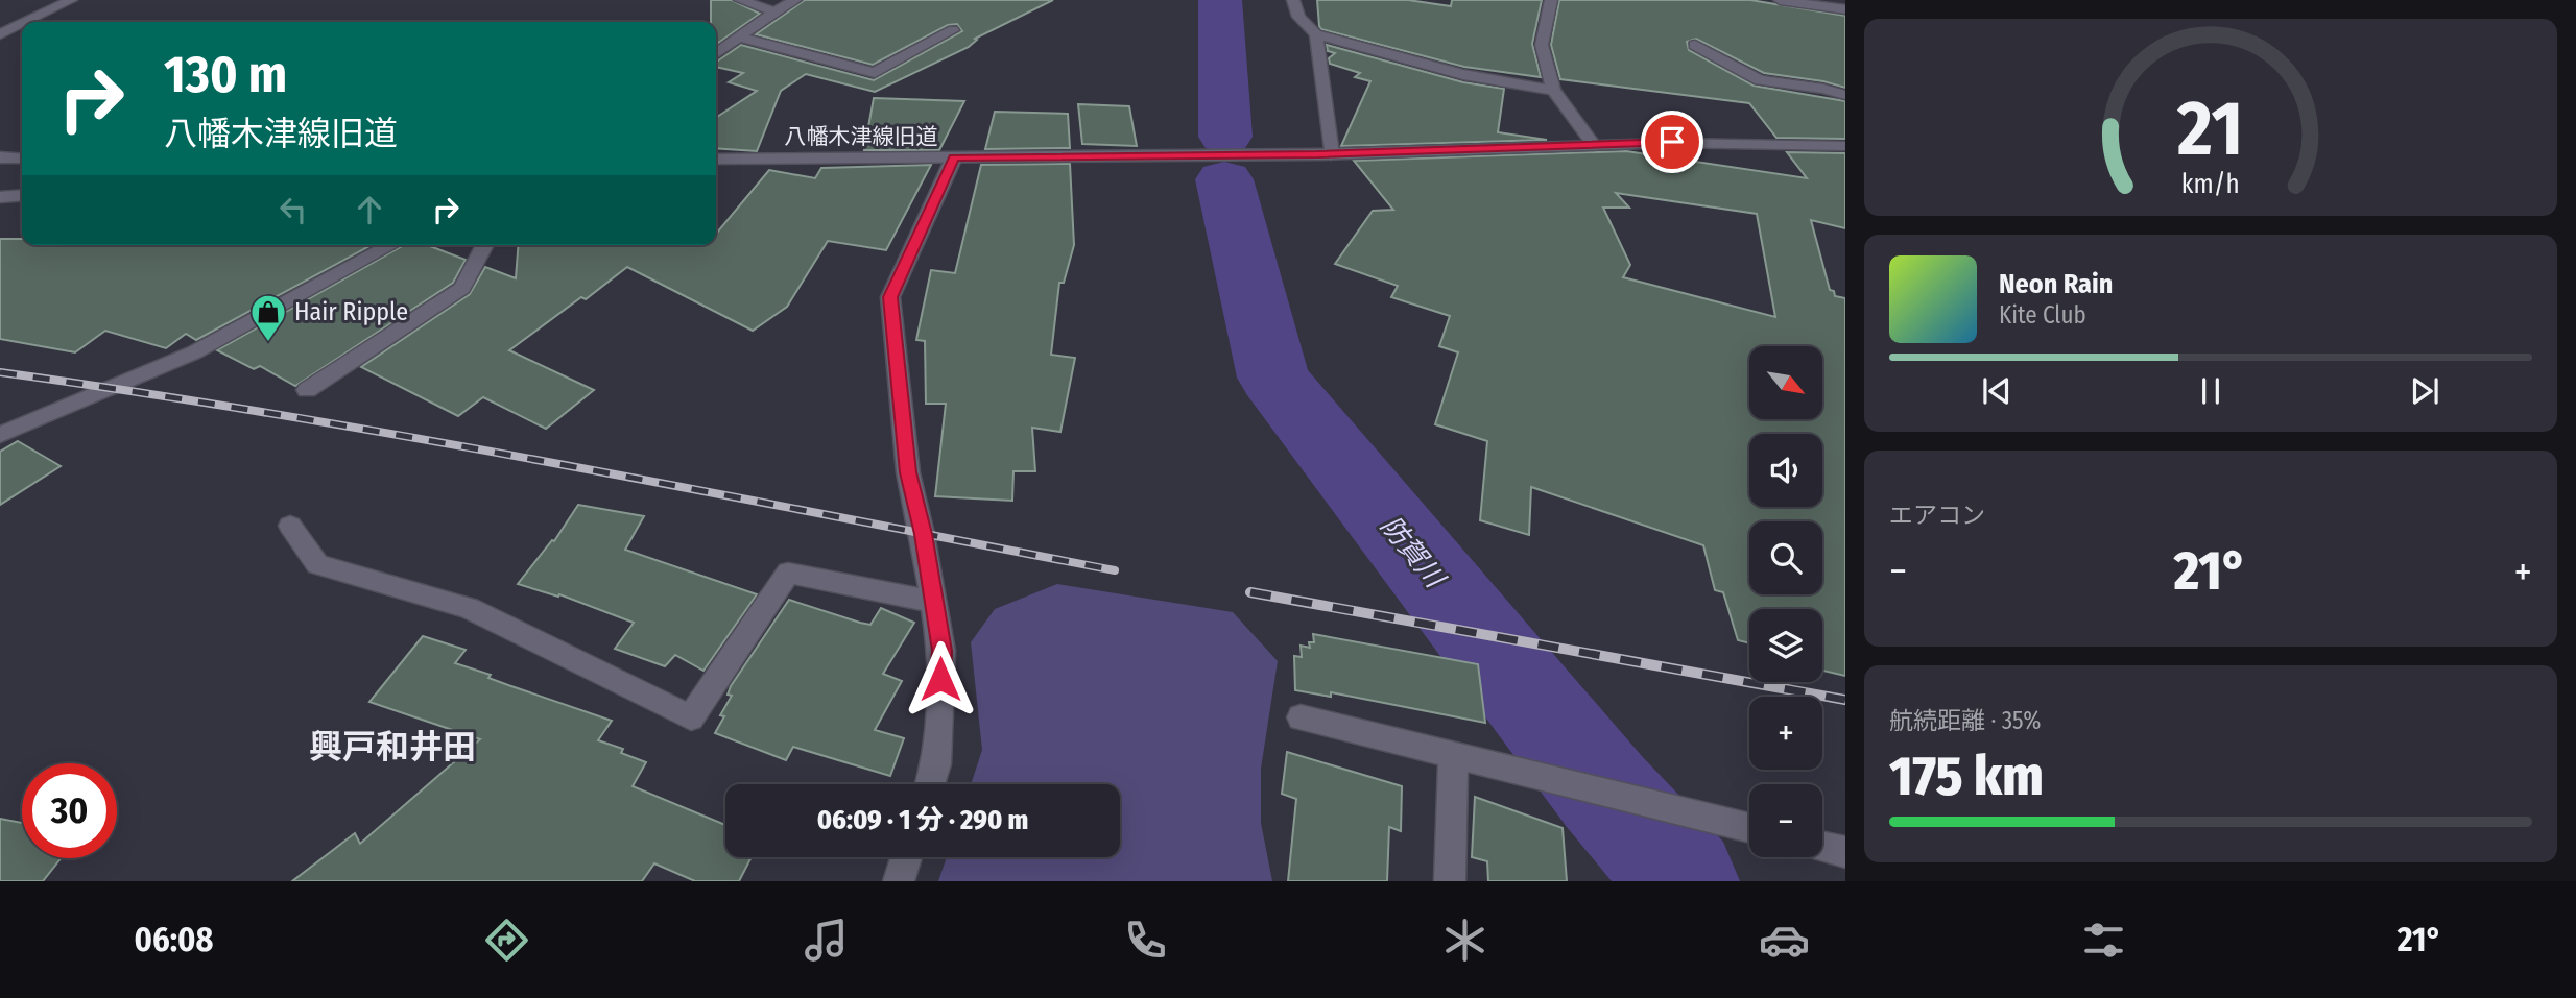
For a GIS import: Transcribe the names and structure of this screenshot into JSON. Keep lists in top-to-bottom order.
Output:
{
  "streets": {
    "street": ["八幡木津線旧道"]
  },
  "districts": ["興戸和井田"],
  "water": ["防賀川"],
  "places": {
    "shop": ["Hair Ripple"]
  },
  "north": "bottom right",
  "page": {
    "turn": ["130 m", "八幡木津線旧道"],
    "song": ["Neon Rain", "Kite Club"],
    "map_buttons": ["+", "−"],
    "tile": [
      "エアコン",
      ["航続距離 · 35%", "175 km"]
    ],
    "heat": ["−", "21°", "+"],
    "limit": "30",
    "trip": "06:09 · 1 分 · 290 m",
    "tabs": ["06:08", "21°"],
    "gauge": ["21", "km/h"]
  }
}
